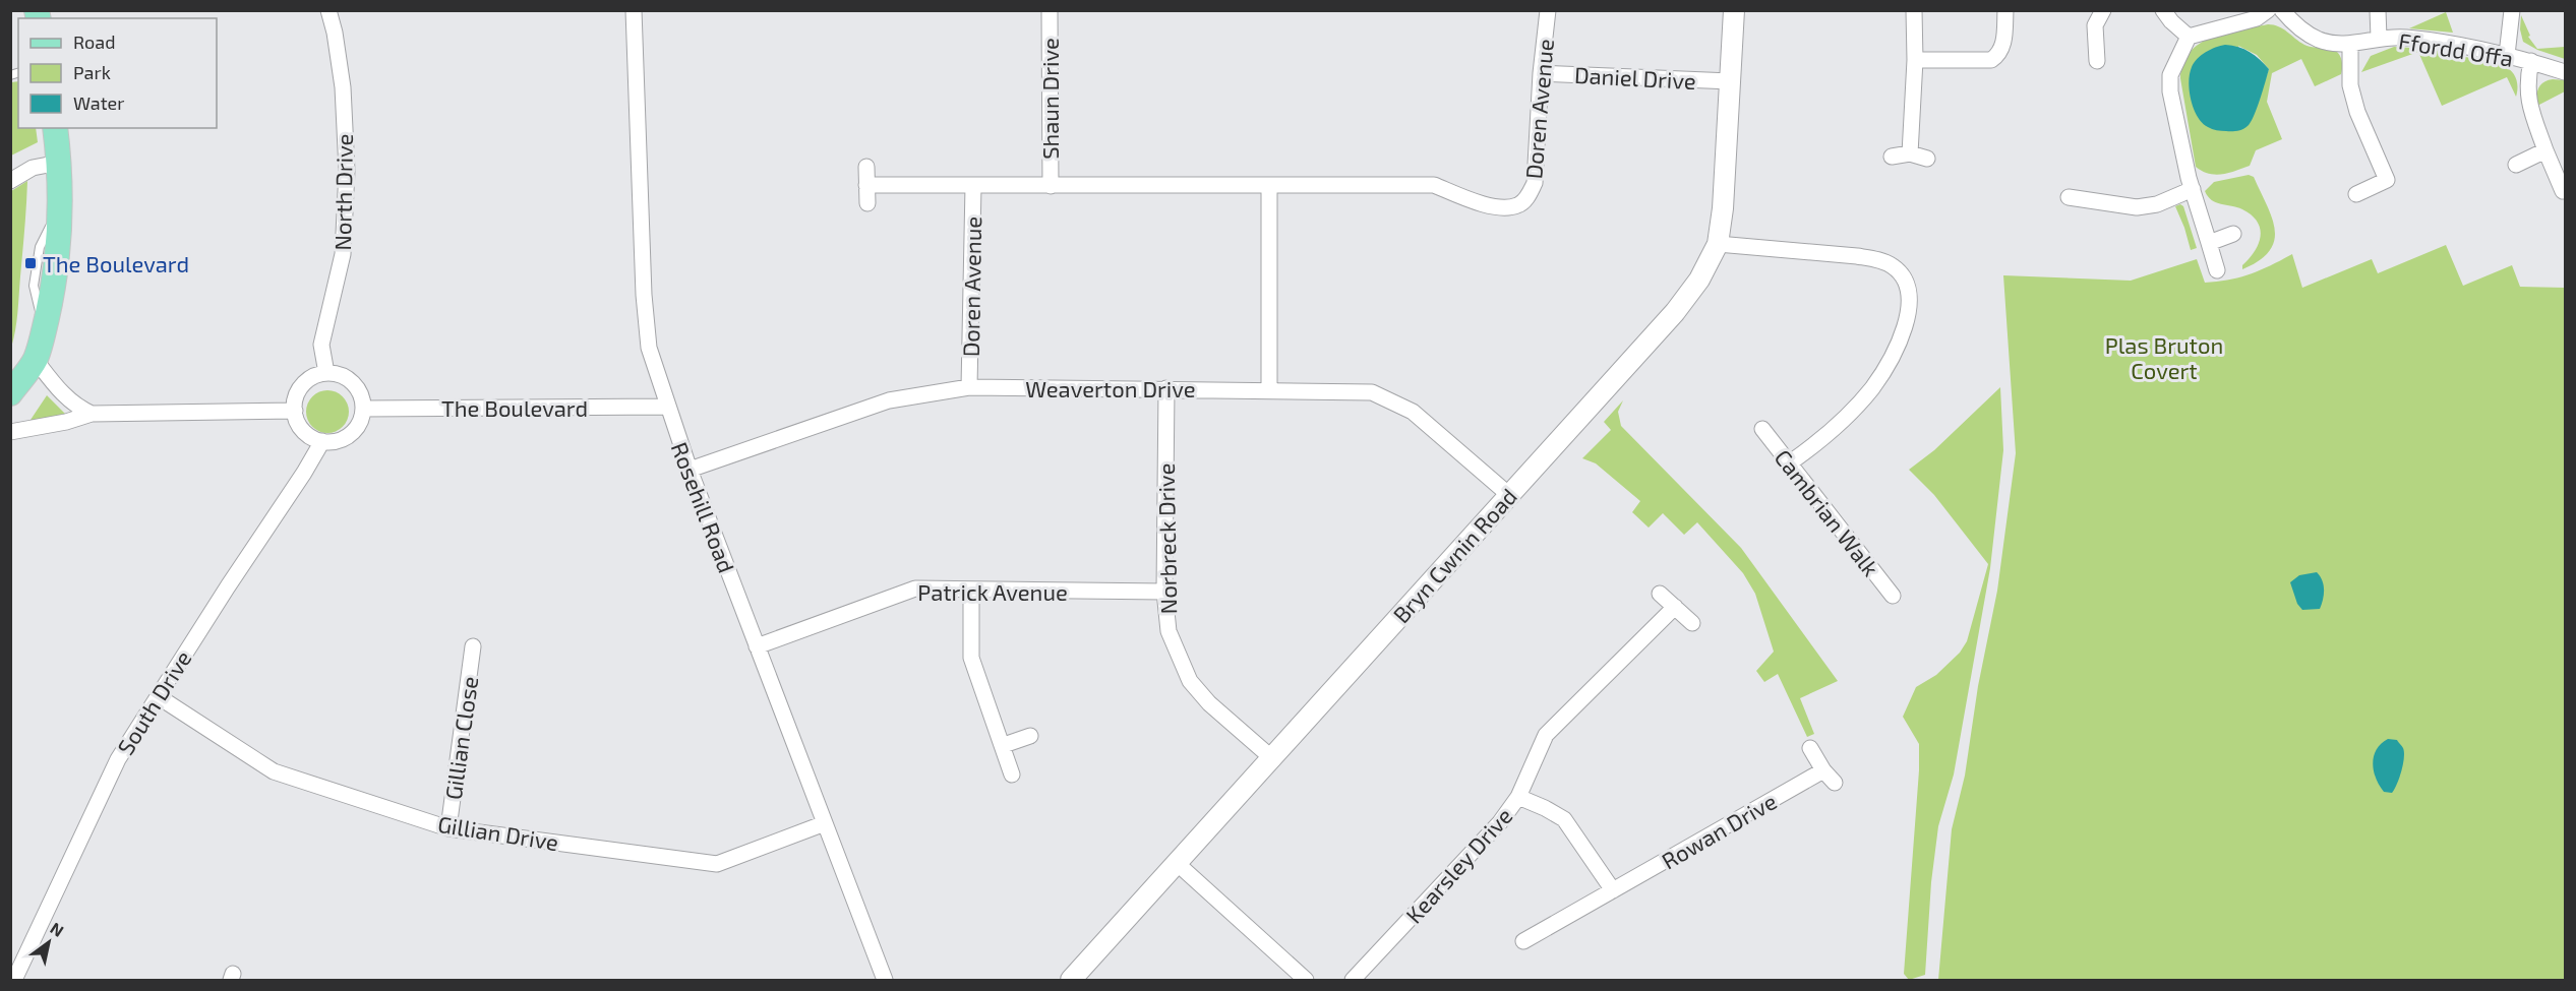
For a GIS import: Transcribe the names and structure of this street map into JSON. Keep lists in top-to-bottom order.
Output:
{
  "streets": {
    "street": [
      "Ffordd Offa",
      "Daniel Drive",
      "Shaun Drive",
      "Doren Avenue",
      "North Drive",
      "Weaverton Drive",
      "The Boulevard",
      "Rosehill Road",
      "Cambrian Walk",
      "Norbreck Drive",
      "Bryn Cwnin Road",
      "Patrick Avenue",
      "South Drive",
      "Gillian Close",
      "Rowan Drive",
      "Gillian Drive",
      "Kearsley Drive"
    ]
  },
  "crossings": [
    ["Daniel Drive", "Doren Avenue"],
    ["Daniel Drive", "Bryn Cwnin Road"],
    ["Shaun Drive", "Doren Avenue"],
    ["Doren Avenue", "Weaverton Drive"],
    ["North Drive", "The Boulevard"],
    ["North Drive", "South Drive"],
    ["Weaverton Drive", "Rosehill Road"],
    ["Weaverton Drive", "Norbreck Drive"],
    ["Weaverton Drive", "Bryn Cwnin Road"],
    ["The Boulevard", "Rosehill Road"],
    ["The Boulevard", "South Drive"],
    ["Rosehill Road", "Patrick Avenue"],
    ["Rosehill Road", "Gillian Drive"],
    ["Norbreck Drive", "Bryn Cwnin Road"],
    ["Norbreck Drive", "Patrick Avenue"],
    ["South Drive", "Gillian Drive"],
    ["Gillian Close", "Gillian Drive"]
  ],
  "parks": ["Plas Bruton Covert"],
  "places": {
    "transit": ["The Boulevard"]
  },
  "legend": ["Road", "Park", "Water"],
  "north": "top right"
}
